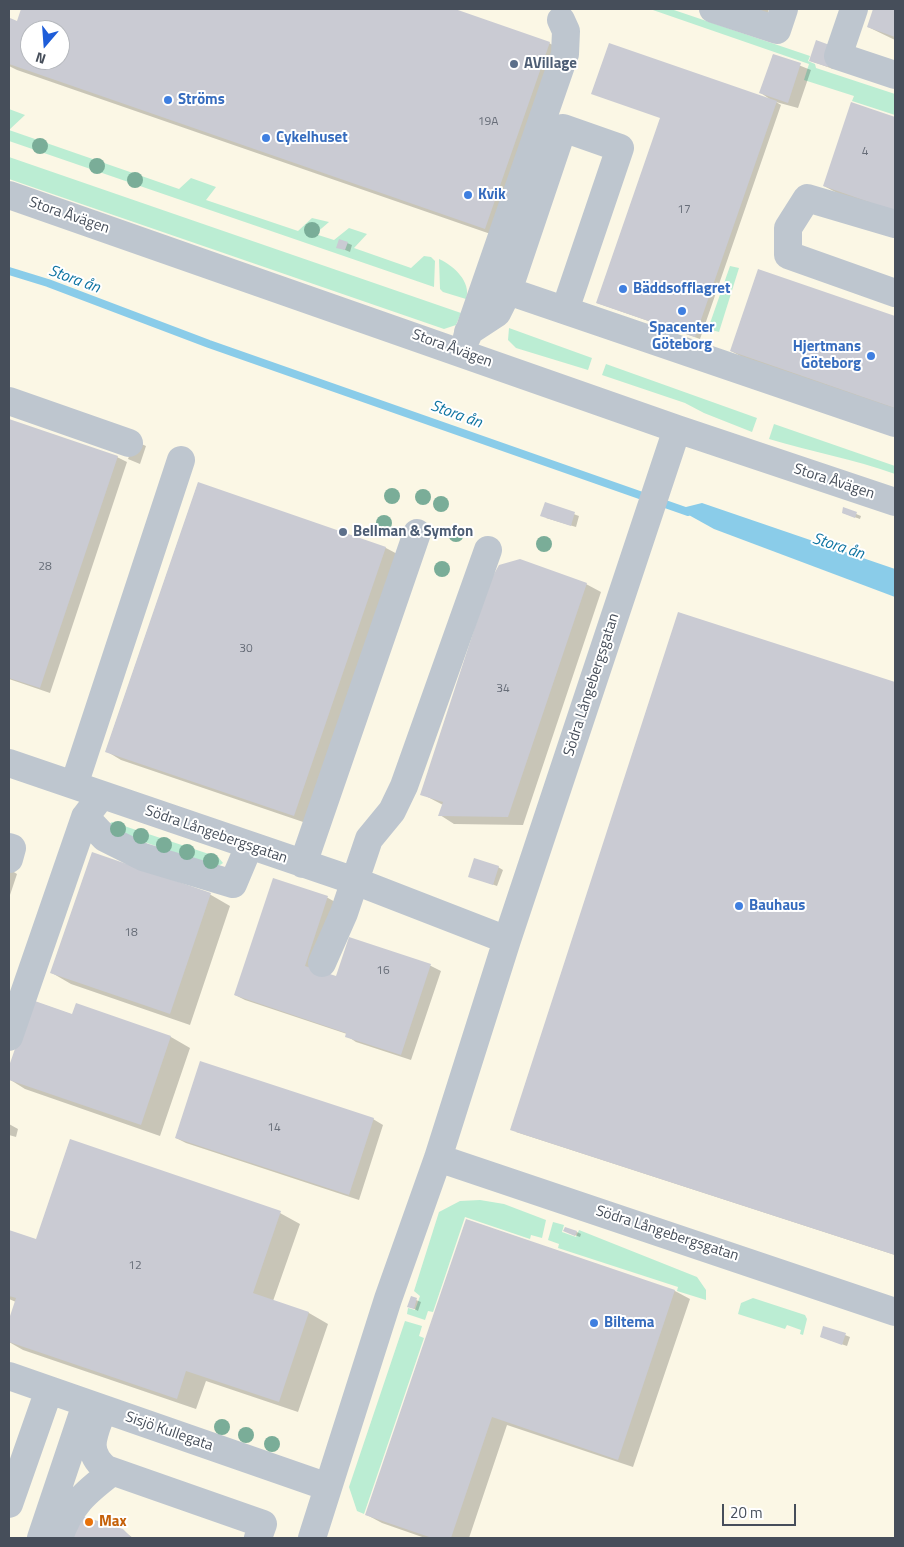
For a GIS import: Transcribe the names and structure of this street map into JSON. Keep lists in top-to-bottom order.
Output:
{
  "streets": {
    "street": ["Stora Åvägen", "Södra Långebergsgatan", "Sisjö Kullegata"]
  },
  "crossings": [
    ["Stora Åvägen", "Södra Långebergsgatan"],
    ["Södra Långebergsgatan", "Sisjö Kullegata"]
  ],
  "water": ["Stora ån"],
  "places": [
    "AVillage",
    "Ströms",
    "Cykelhuset",
    "Kvik",
    "Bäddsofflagret",
    "Spacenter Göteborg",
    "Hjertmans Göteborg",
    "Bellman & Symfon",
    "Bauhaus",
    "Biltema",
    "Max"
  ],
  "house_numbers": [
    "19A",
    "4",
    "17",
    "28",
    "30",
    "34",
    "18",
    "16",
    "14",
    "12"
  ],
  "scale_bar": "20 m",
  "north": "bottom"
}
